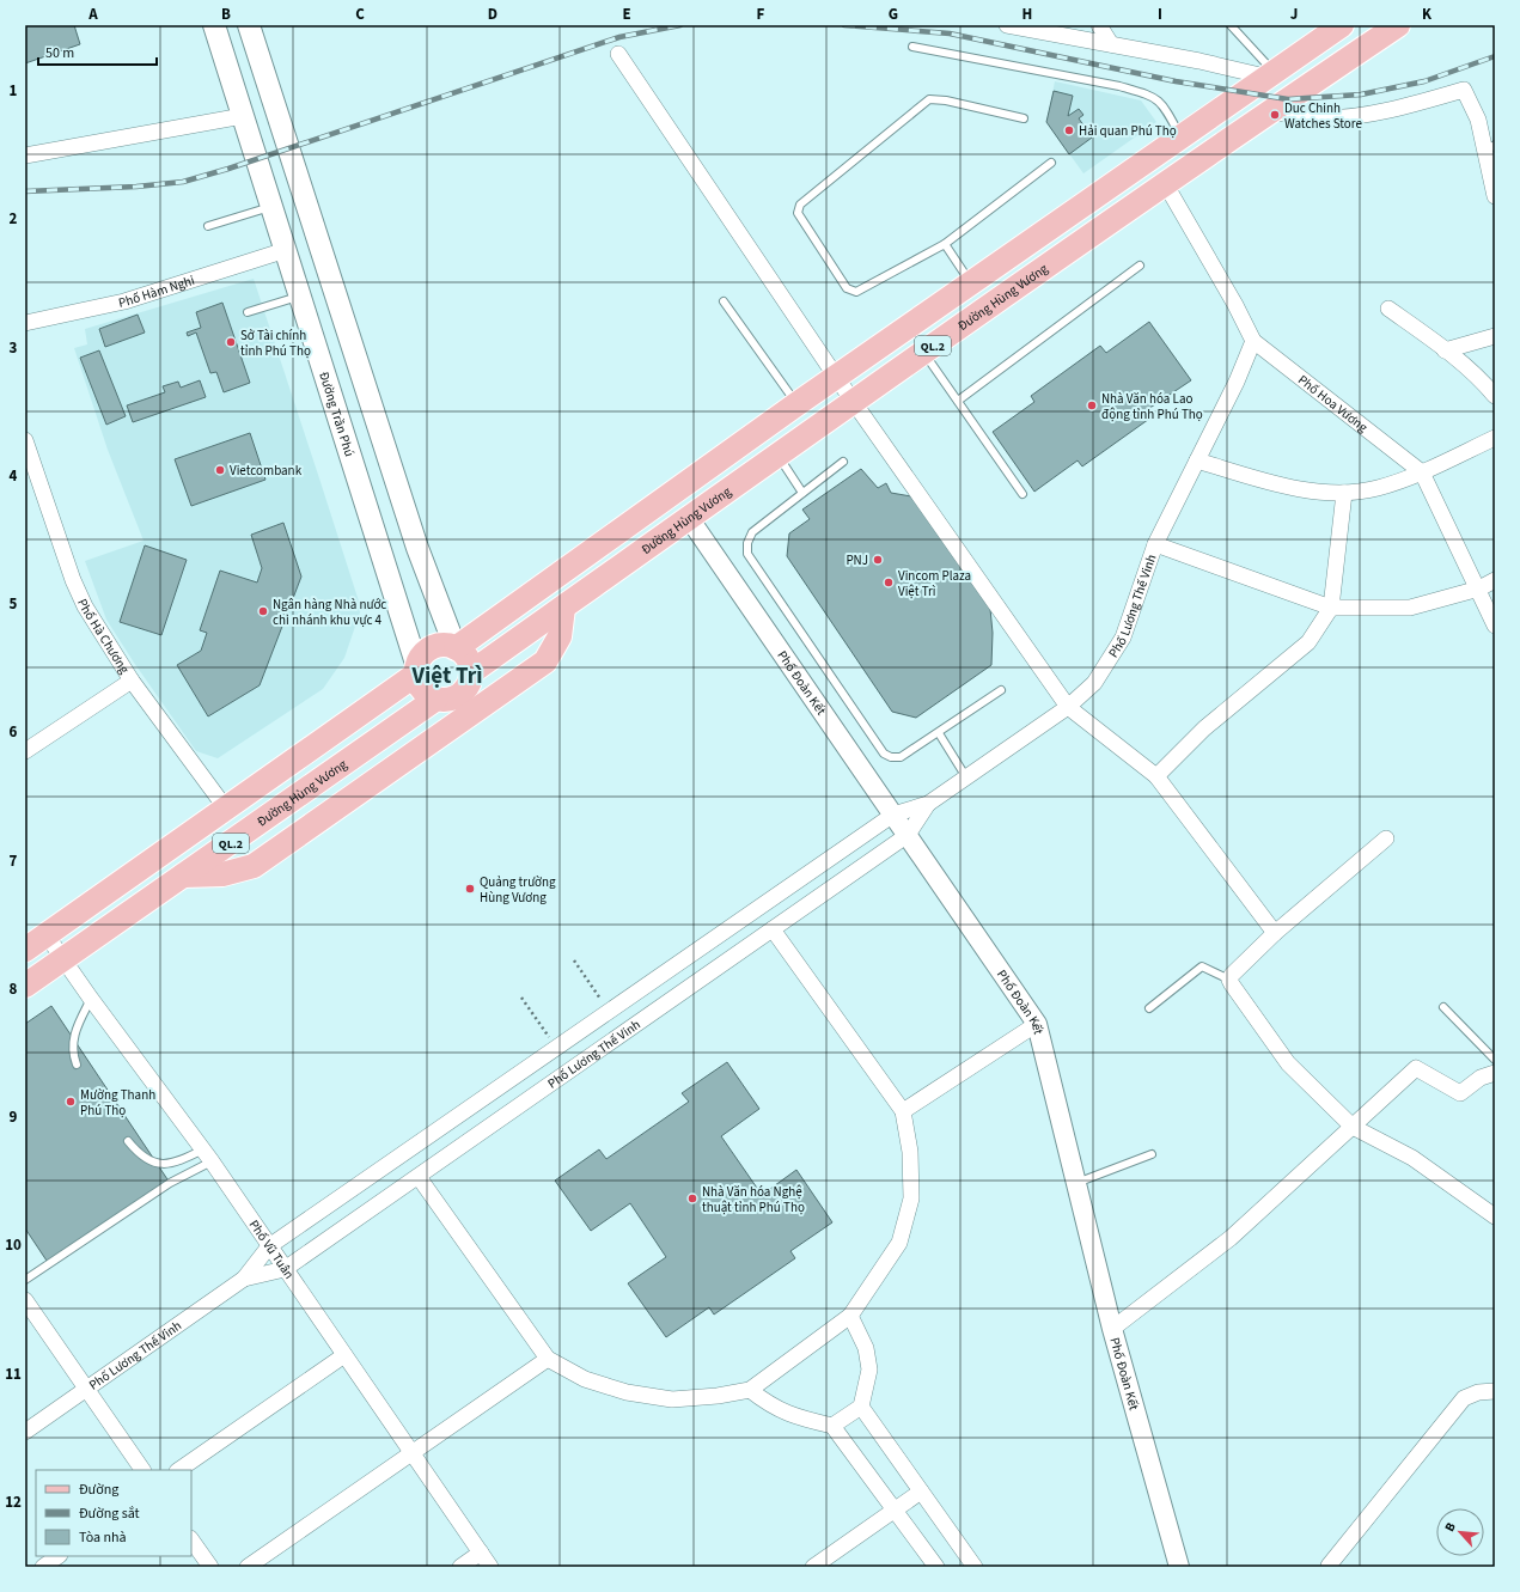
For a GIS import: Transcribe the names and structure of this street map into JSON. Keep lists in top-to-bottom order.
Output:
{
  "streets": {
    "main road": ["Đường Hùng Vương", "QL.2", "Đường Trần Phú"],
    "street": [
      "Phố Hàm Nghi",
      "Phố Hoa Vương",
      "Phố Lương Thế Vinh",
      "Phố Hà Chương",
      "Phố Đoàn Kết",
      "Phố Vũ Tuân"
    ]
  },
  "crossings": [
    ["Phố Hàm Nghi", "Đường Trần Phú"],
    ["Đường Hùng Vương", "QL.2"],
    ["Đường Hùng Vương", "Phố Hoa Vương"],
    ["Đường Hùng Vương", "Đường Trần Phú"],
    ["Đường Hùng Vương", "Phố Đoàn Kết"],
    ["Đường Hùng Vương", "Phố Vũ Tuân"],
    ["QL.2", "Đường Trần Phú"],
    ["QL.2", "Phố Hà Chương"],
    ["QL.2", "Phố Vũ Tuân"],
    ["Phố Hoa Vương", "Phố Lương Thế Vinh"],
    ["Phố Lương Thế Vinh", "Phố Đoàn Kết"],
    ["Phố Lương Thế Vinh", "Phố Vũ Tuân"]
  ],
  "districts": ["Việt Trì"],
  "places": [
    "Duc Chinh Watches Store",
    "Hải quan Phú Thọ",
    "Sở Tài chính tỉnh Phú Thọ",
    "Nhà Văn hóa Lao động tỉnh Phú Thọ",
    "Vietcombank",
    "PNJ",
    "Vincom Plaza Việt Trì",
    "Ngân hàng Nhà nước chi nhánh khu vực 4",
    "Quảng trường Hùng Vương",
    "Mường Thanh Phú Thọ",
    "Nhà Văn hóa Nghệ thuật tỉnh Phú Thọ"
  ],
  "legend": ["Đường", "Đường sắt", "Tòa nhà"],
  "scale_bar": "50 m",
  "north": "top left",
  "grid": {
    "columns": [
      "A",
      "B",
      "C",
      "D",
      "E",
      "F",
      "G",
      "H",
      "I",
      "J",
      "K"
    ],
    "rows": [
      "1",
      "2",
      "3",
      "4",
      "5",
      "6",
      "7",
      "8",
      "9",
      "10",
      "11",
      "12"
    ]
  }
}
